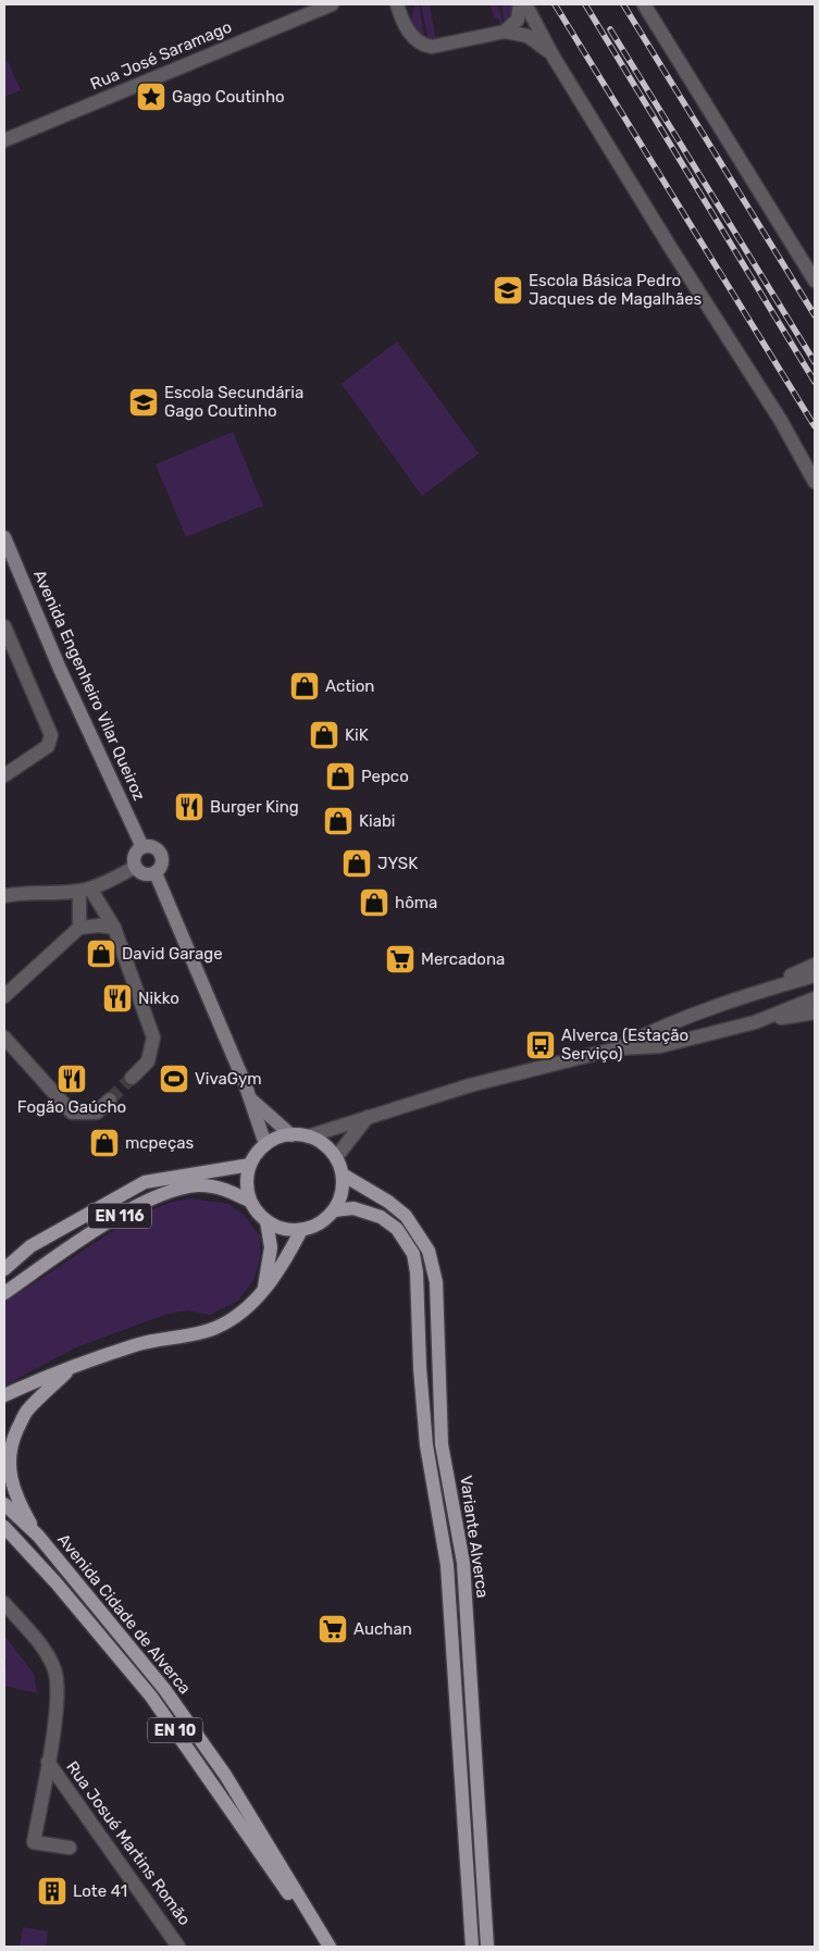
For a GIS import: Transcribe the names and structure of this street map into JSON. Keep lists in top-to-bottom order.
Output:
{
  "streets": {
    "main road": [
      "Avenida Engenheiro Vilar Queiroz",
      "EN 116",
      "Variante Alverca",
      "Avenida Cidade de Alverca",
      "EN 10"
    ],
    "street": ["Rua José Saramago", "Rua Josué Martins Romão"]
  },
  "crossings": [
    ["EN 116", "Variante Alverca"]
  ],
  "places": {
    "place": ["Gago Coutinho"],
    "school or university": ["Escola Básica Pedro Jacques de Magalhães", "Escola Secundária Gago Coutinho"],
    "shop": [
      "Action",
      "KiK",
      "Pepco",
      "Kiabi",
      "JYSK",
      "hôma",
      "David Garage",
      "mcpeças"
    ],
    "restaurant": ["Burger King", "Nikko", "Fogão Gaúcho"],
    "supermarket": ["Mercadona", "Auchan"],
    "bus stop": ["Alverca (Estação Serviço)"],
    "sports": ["VivaGym"],
    "building": ["Lote 41"]
  }
}
